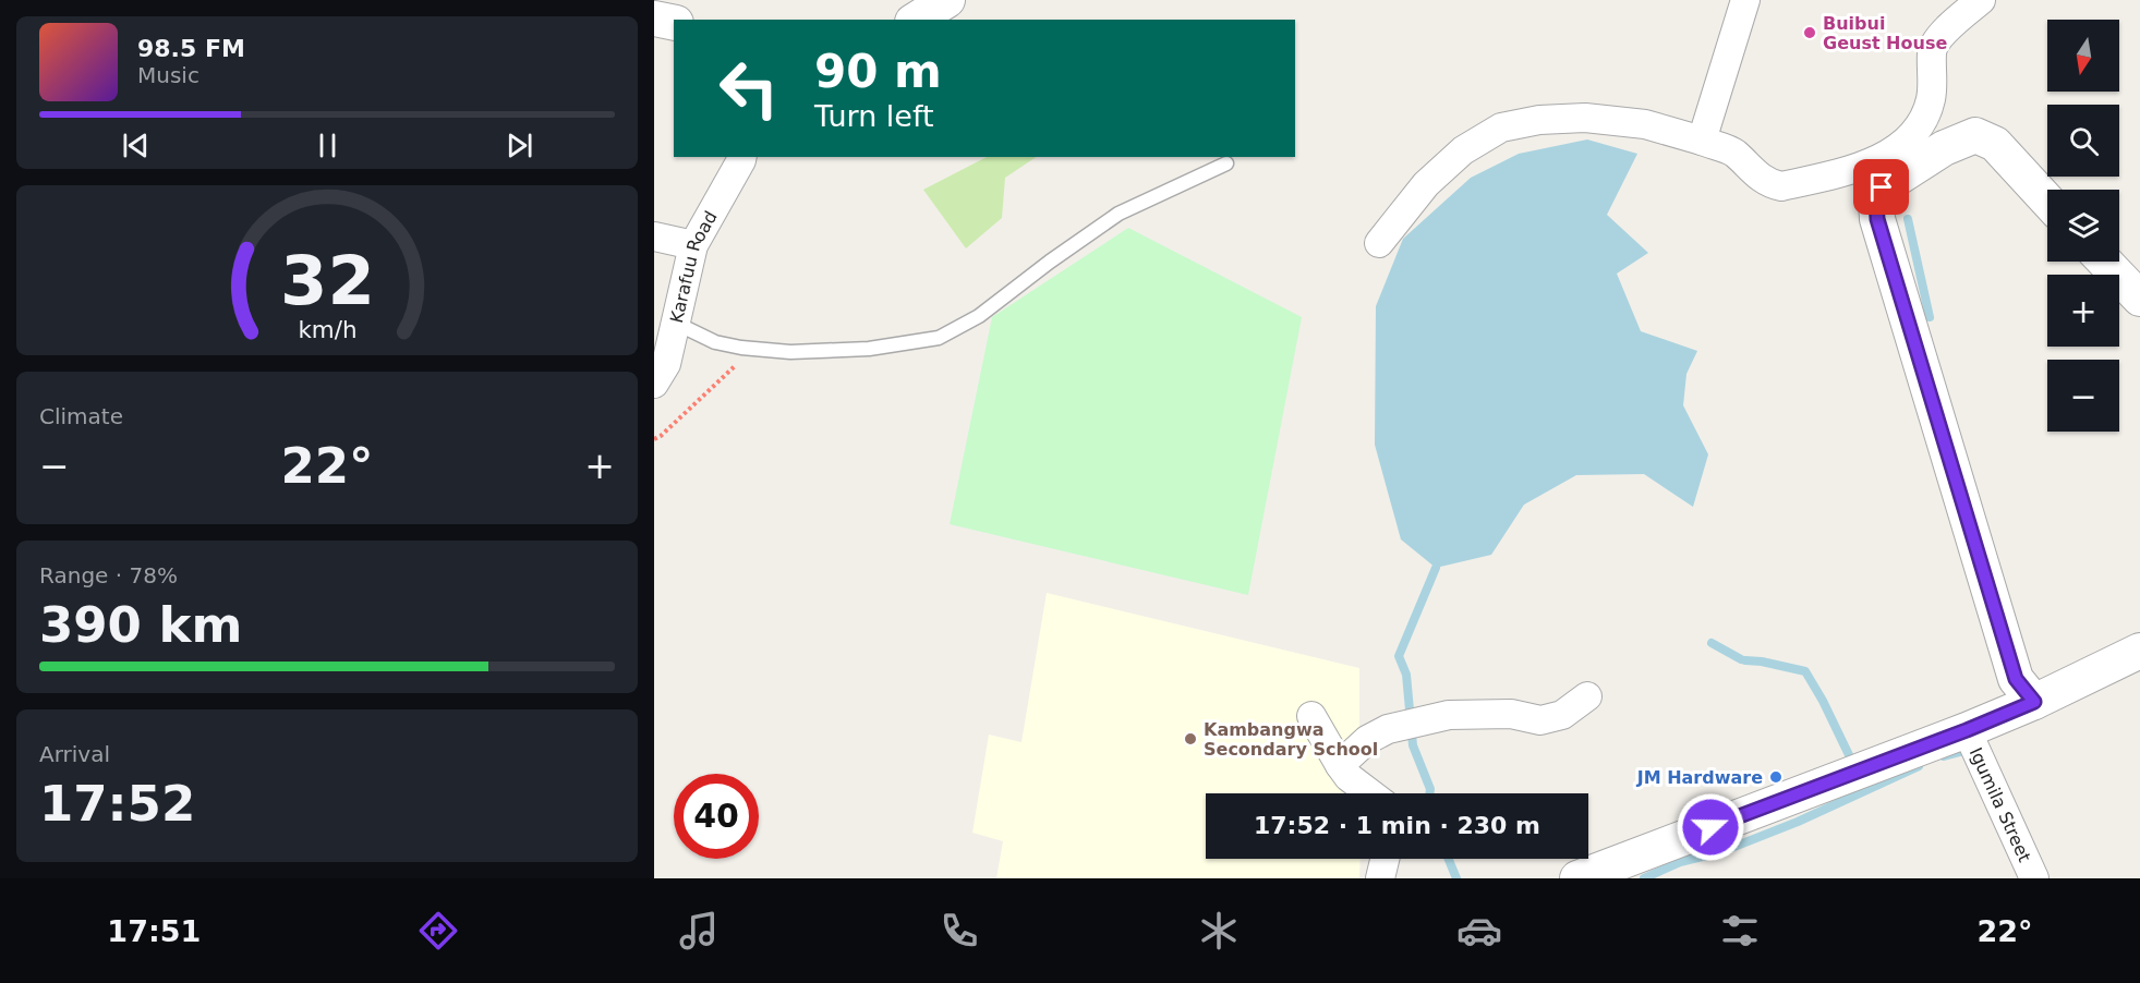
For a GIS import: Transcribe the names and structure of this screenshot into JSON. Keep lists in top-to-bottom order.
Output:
{
  "streets": {
    "street": ["Karafuu Road", "Igumila Street"]
  },
  "places": ["Buibui Geust House", "Kambangwa Secondary School", "JM Hardware"],
  "north": "bottom",
  "page": {
    "map_buttons": ["+", "−"],
    "turn": ["90 m", "Turn left"],
    "song": ["98.5 FM", "Music"],
    "tile": [
      "Climate",
      ["Range · 78%", "390 km"],
      ["Arrival", "17:52"]
    ],
    "heat": ["−", "22°", "+"],
    "limit": "40",
    "trip": "17:52 · 1 min · 230 m",
    "tabs": ["17:51", "22°"],
    "gauge": ["32", "km/h"]
  }
}
